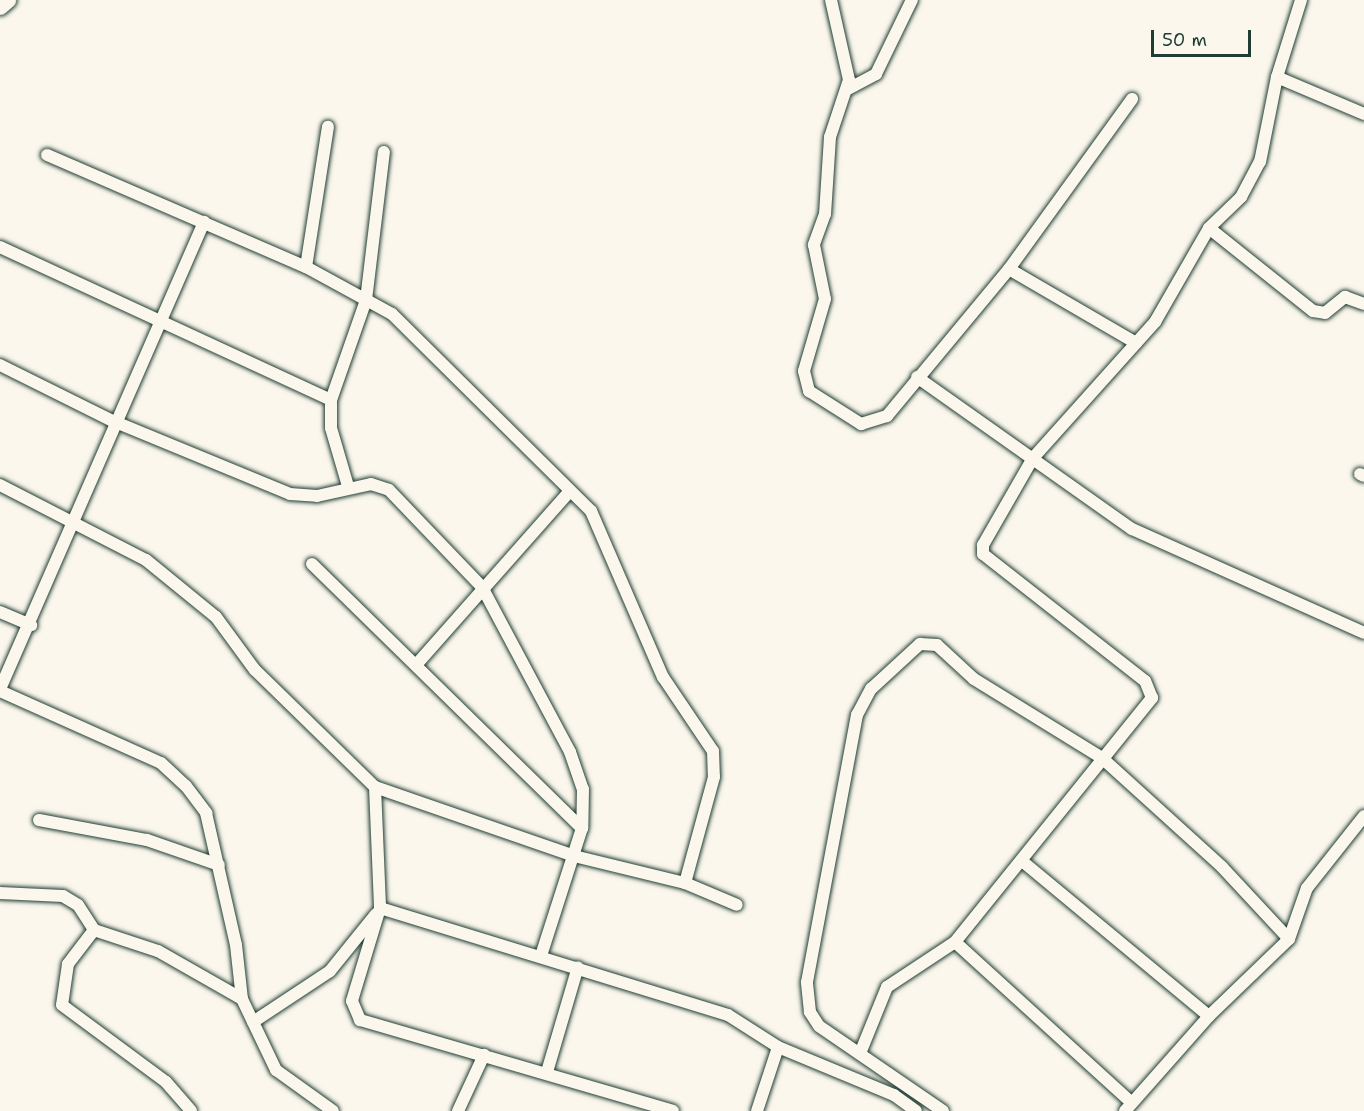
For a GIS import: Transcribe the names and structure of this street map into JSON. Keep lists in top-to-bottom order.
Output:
{
  "scale_bar": "50 m"
}
